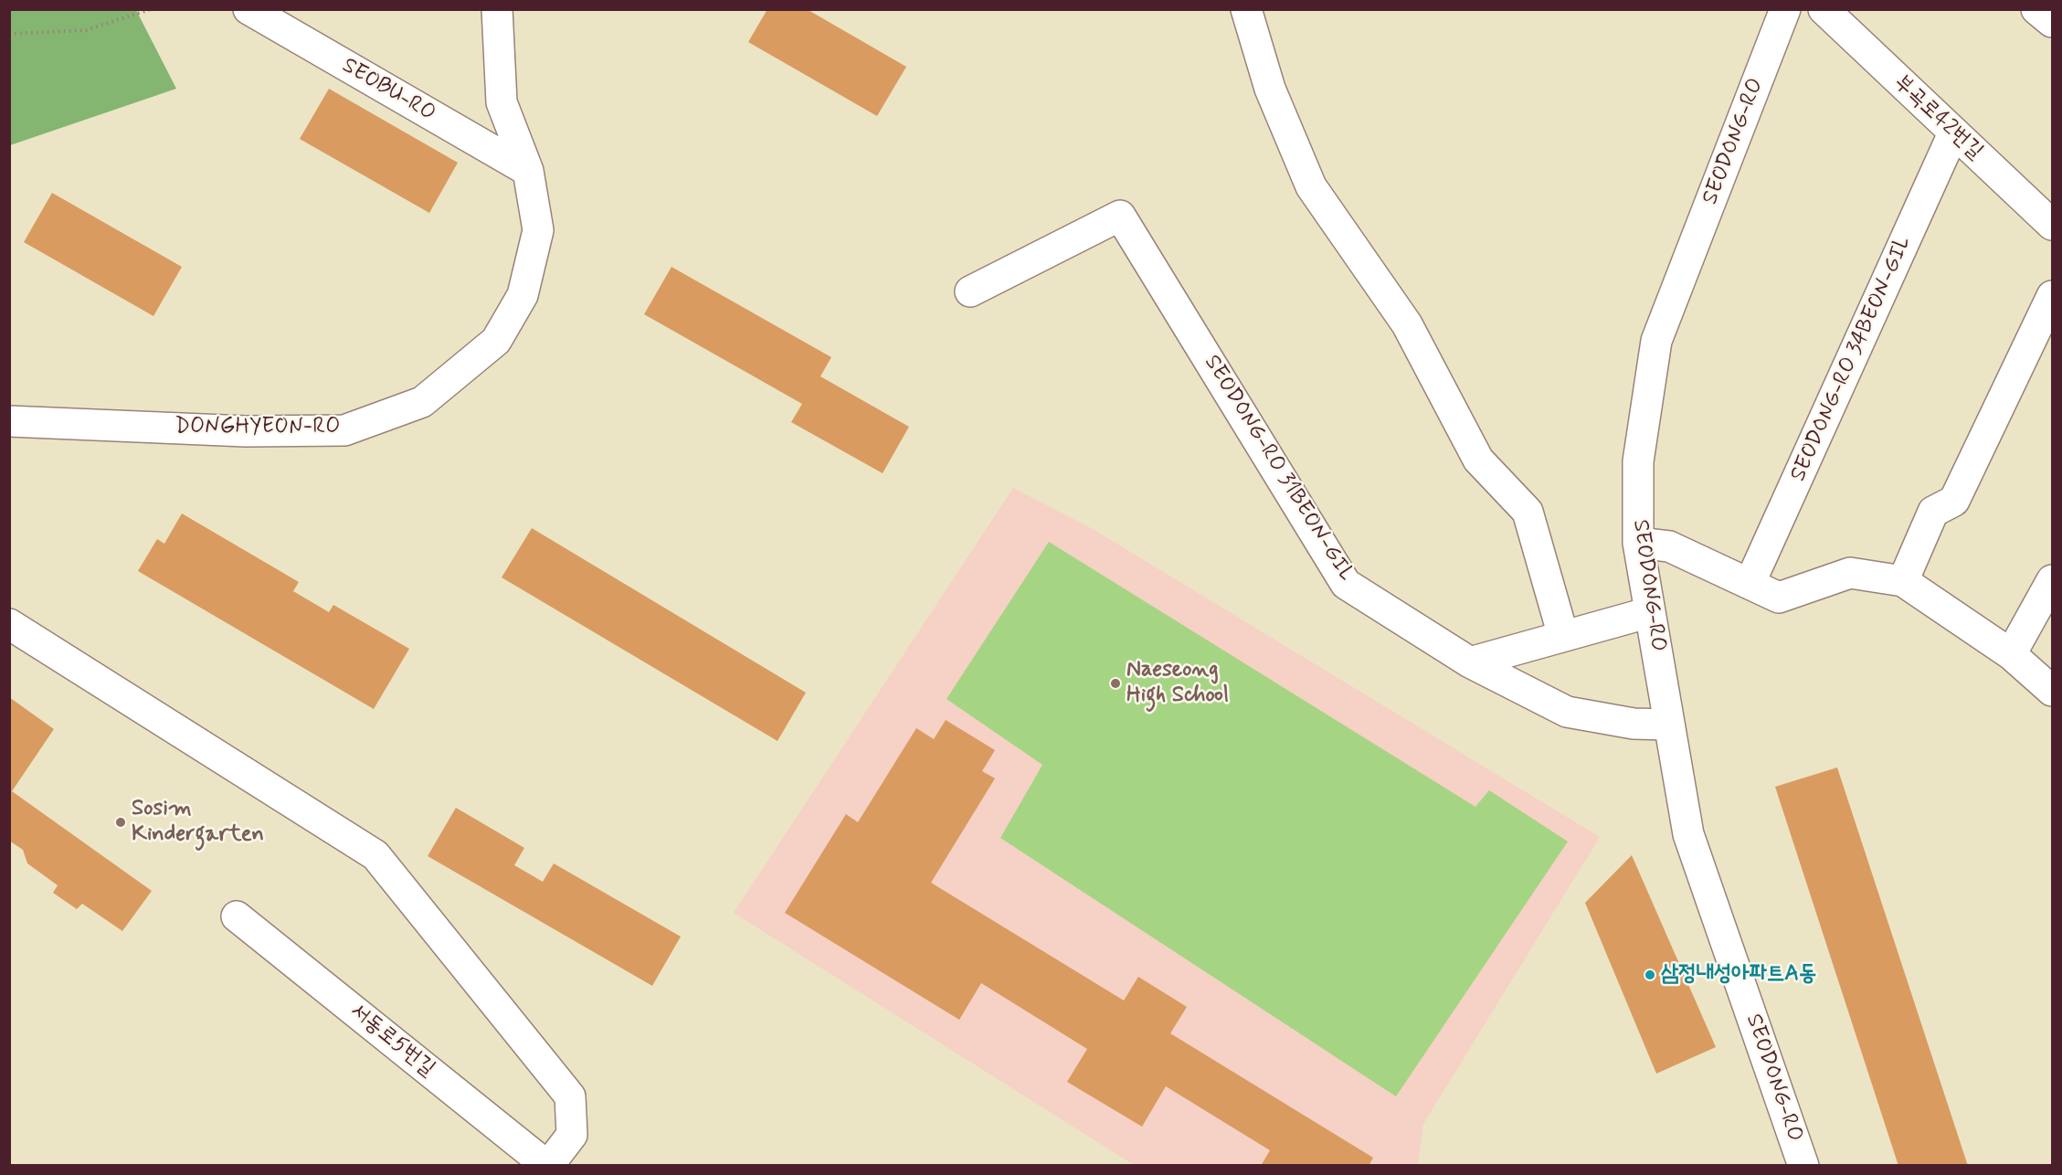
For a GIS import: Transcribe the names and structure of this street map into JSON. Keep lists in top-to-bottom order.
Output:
{
  "streets": {
    "street": [
      "SEOBU-RO",
      "부곡로42번길",
      "SEODONG-RO",
      "SEODONG-RO 34BEON-GIL",
      "DONGHYEON-RO",
      "SEODONG-RO 31BEON-GIL",
      "서동로5번길"
    ]
  },
  "crossings": [
    ["SEOBU-RO", "DONGHYEON-RO"],
    ["부곡로42번길", "SEODONG-RO 34BEON-GIL"]
  ],
  "places": ["Naeseong High School", "Sosim Kindergarten", "삼정내성아파트A동"]
}
